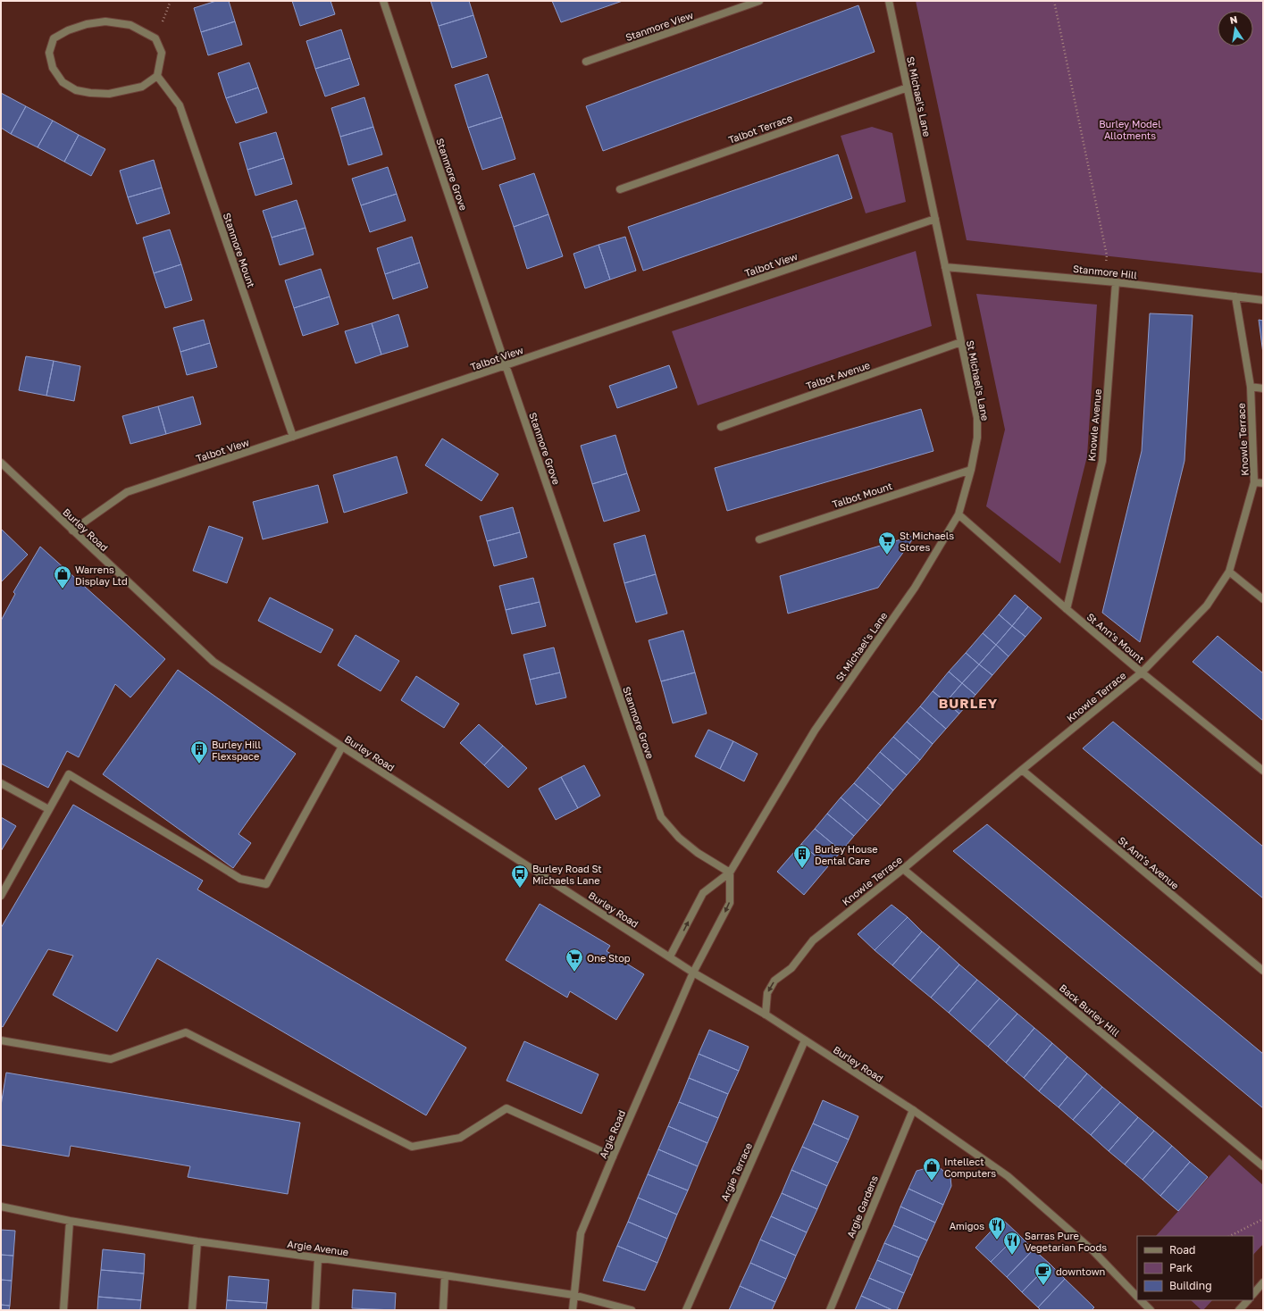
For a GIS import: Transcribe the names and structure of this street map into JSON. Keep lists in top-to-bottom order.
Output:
{
  "streets": {
    "street": [
      "Stanmore View",
      "St Michael's Lane",
      "Talbot Terrace",
      "Stanmore Grove",
      "Stanmore Mount",
      "Talbot View",
      "Stanmore Hill",
      "Talbot Avenue",
      "Knowle Avenue",
      "Knowle Terrace",
      "Talbot Mount",
      "Burley Road",
      "St Ann's Mount",
      "St Ann's Avenue",
      "Back Burley Hill",
      "Argie Road",
      "Argie Terrace",
      "Argie Gardens",
      "Argie Avenue"
    ]
  },
  "crossings": [
    ["St Michael's Lane", "Talbot Terrace"],
    ["St Michael's Lane", "Stanmore Grove"],
    ["St Michael's Lane", "Talbot View"],
    ["St Michael's Lane", "Stanmore Hill"],
    ["St Michael's Lane", "Talbot Avenue"],
    ["St Michael's Lane", "Talbot Mount"],
    ["St Michael's Lane", "Burley Road"],
    ["St Michael's Lane", "St Ann's Mount"],
    ["Stanmore Grove", "Talbot View"],
    ["Stanmore Mount", "Talbot View"],
    ["Talbot View", "Burley Road"],
    ["Stanmore Hill", "Knowle Avenue"],
    ["Stanmore Hill", "Knowle Terrace"],
    ["Knowle Avenue", "St Ann's Mount"],
    ["Knowle Terrace", "Burley Road"],
    ["Knowle Terrace", "St Ann's Mount"],
    ["Knowle Terrace", "St Ann's Avenue"],
    ["Knowle Terrace", "Back Burley Hill"],
    ["Burley Road", "Argie Road"],
    ["Burley Road", "Argie Terrace"],
    ["Burley Road", "Argie Gardens"],
    ["Argie Road", "Argie Avenue"]
  ],
  "districts": ["BURLEY"],
  "parks": ["Burley Model Allotments"],
  "places": {
    "supermarket": ["St Michaels Stores", "One Stop"],
    "shop": ["Warrens Display Ltd", "Intellect Computers"],
    "building": ["Burley Hill Flexspace", "Burley House Dental Care"],
    "bus stop": ["Burley Road St Michaels Lane"],
    "restaurant": ["Amigos", "Sarras Pure Vegetarian Foods"],
    "cafe": ["downtown"]
  },
  "legend": ["Road", "Park", "Building"],
  "north": "top"
}
